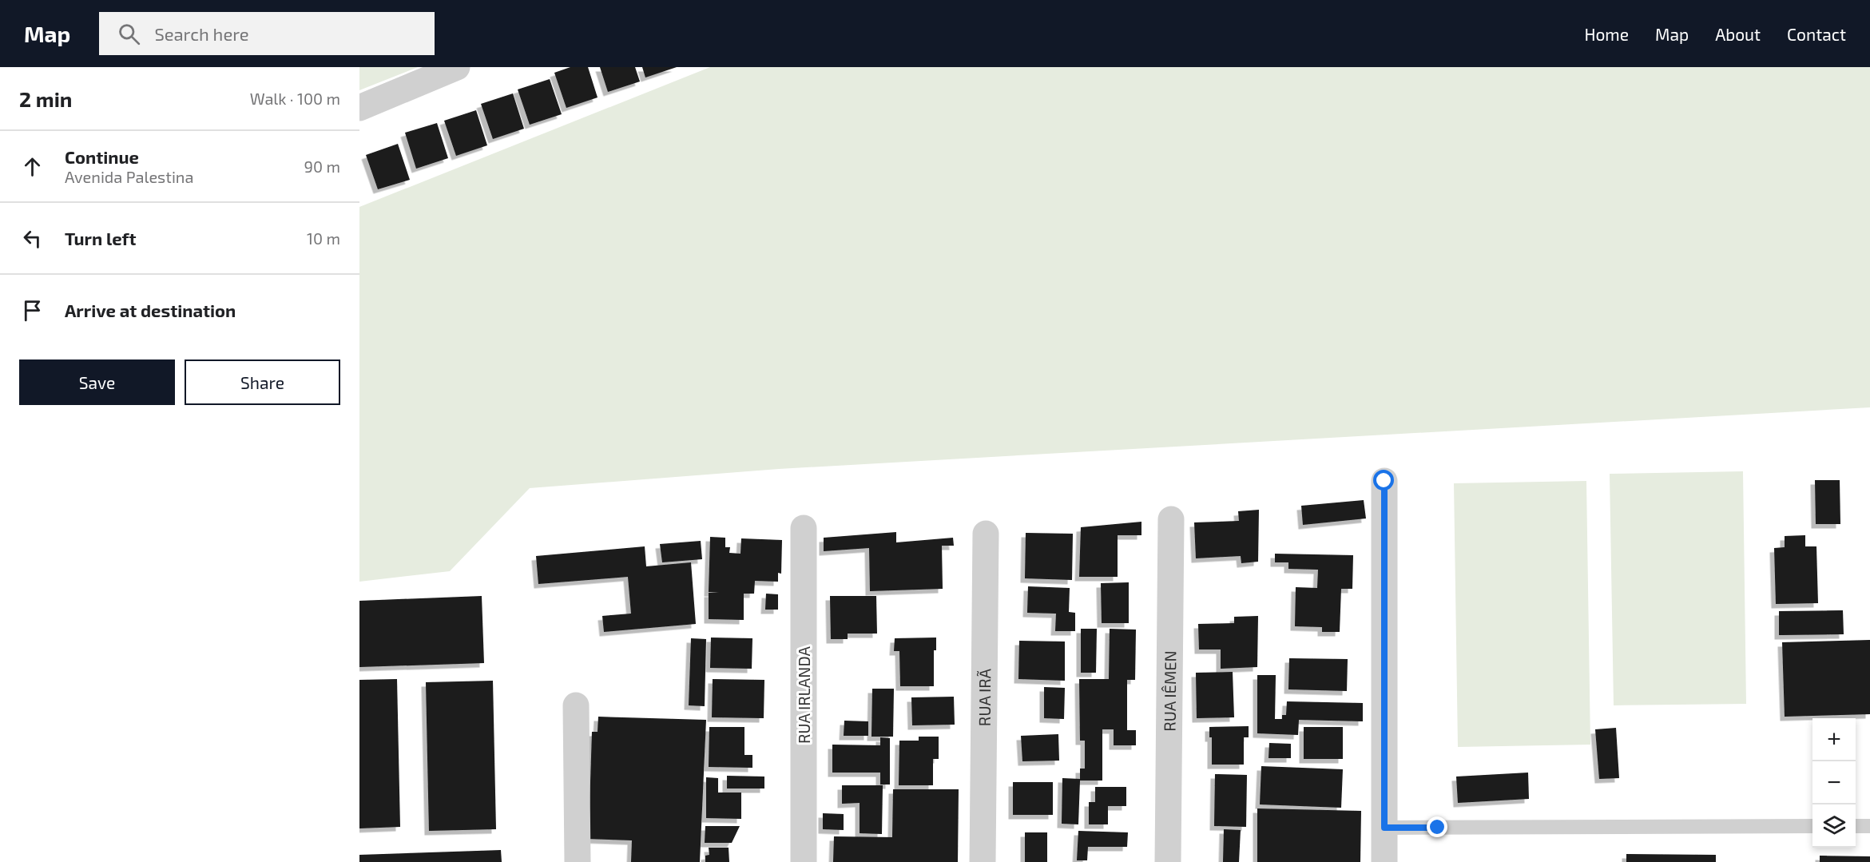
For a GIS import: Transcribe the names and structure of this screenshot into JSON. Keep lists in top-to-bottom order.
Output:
{
  "streets": {
    "street": ["RUA IÊMEN", "RUA IRLANDA", "RUA IRÃ"]
  },
  "page": {
    "header": "Map",
    "search": "Search here",
    "nav": [
      "Home",
      "Map",
      "About",
      "Contact"
    ],
    "heading": ["2 min", "Walk · 100 m"],
    "list": [
      ["Continue", "Avenida Palestina", "90 m"],
      ["Turn left", "10 m"],
      "Arrive at destination"
    ],
    "buttons": ["Save", "Share"],
    "map_buttons": ["+", "−"]
  }
}
